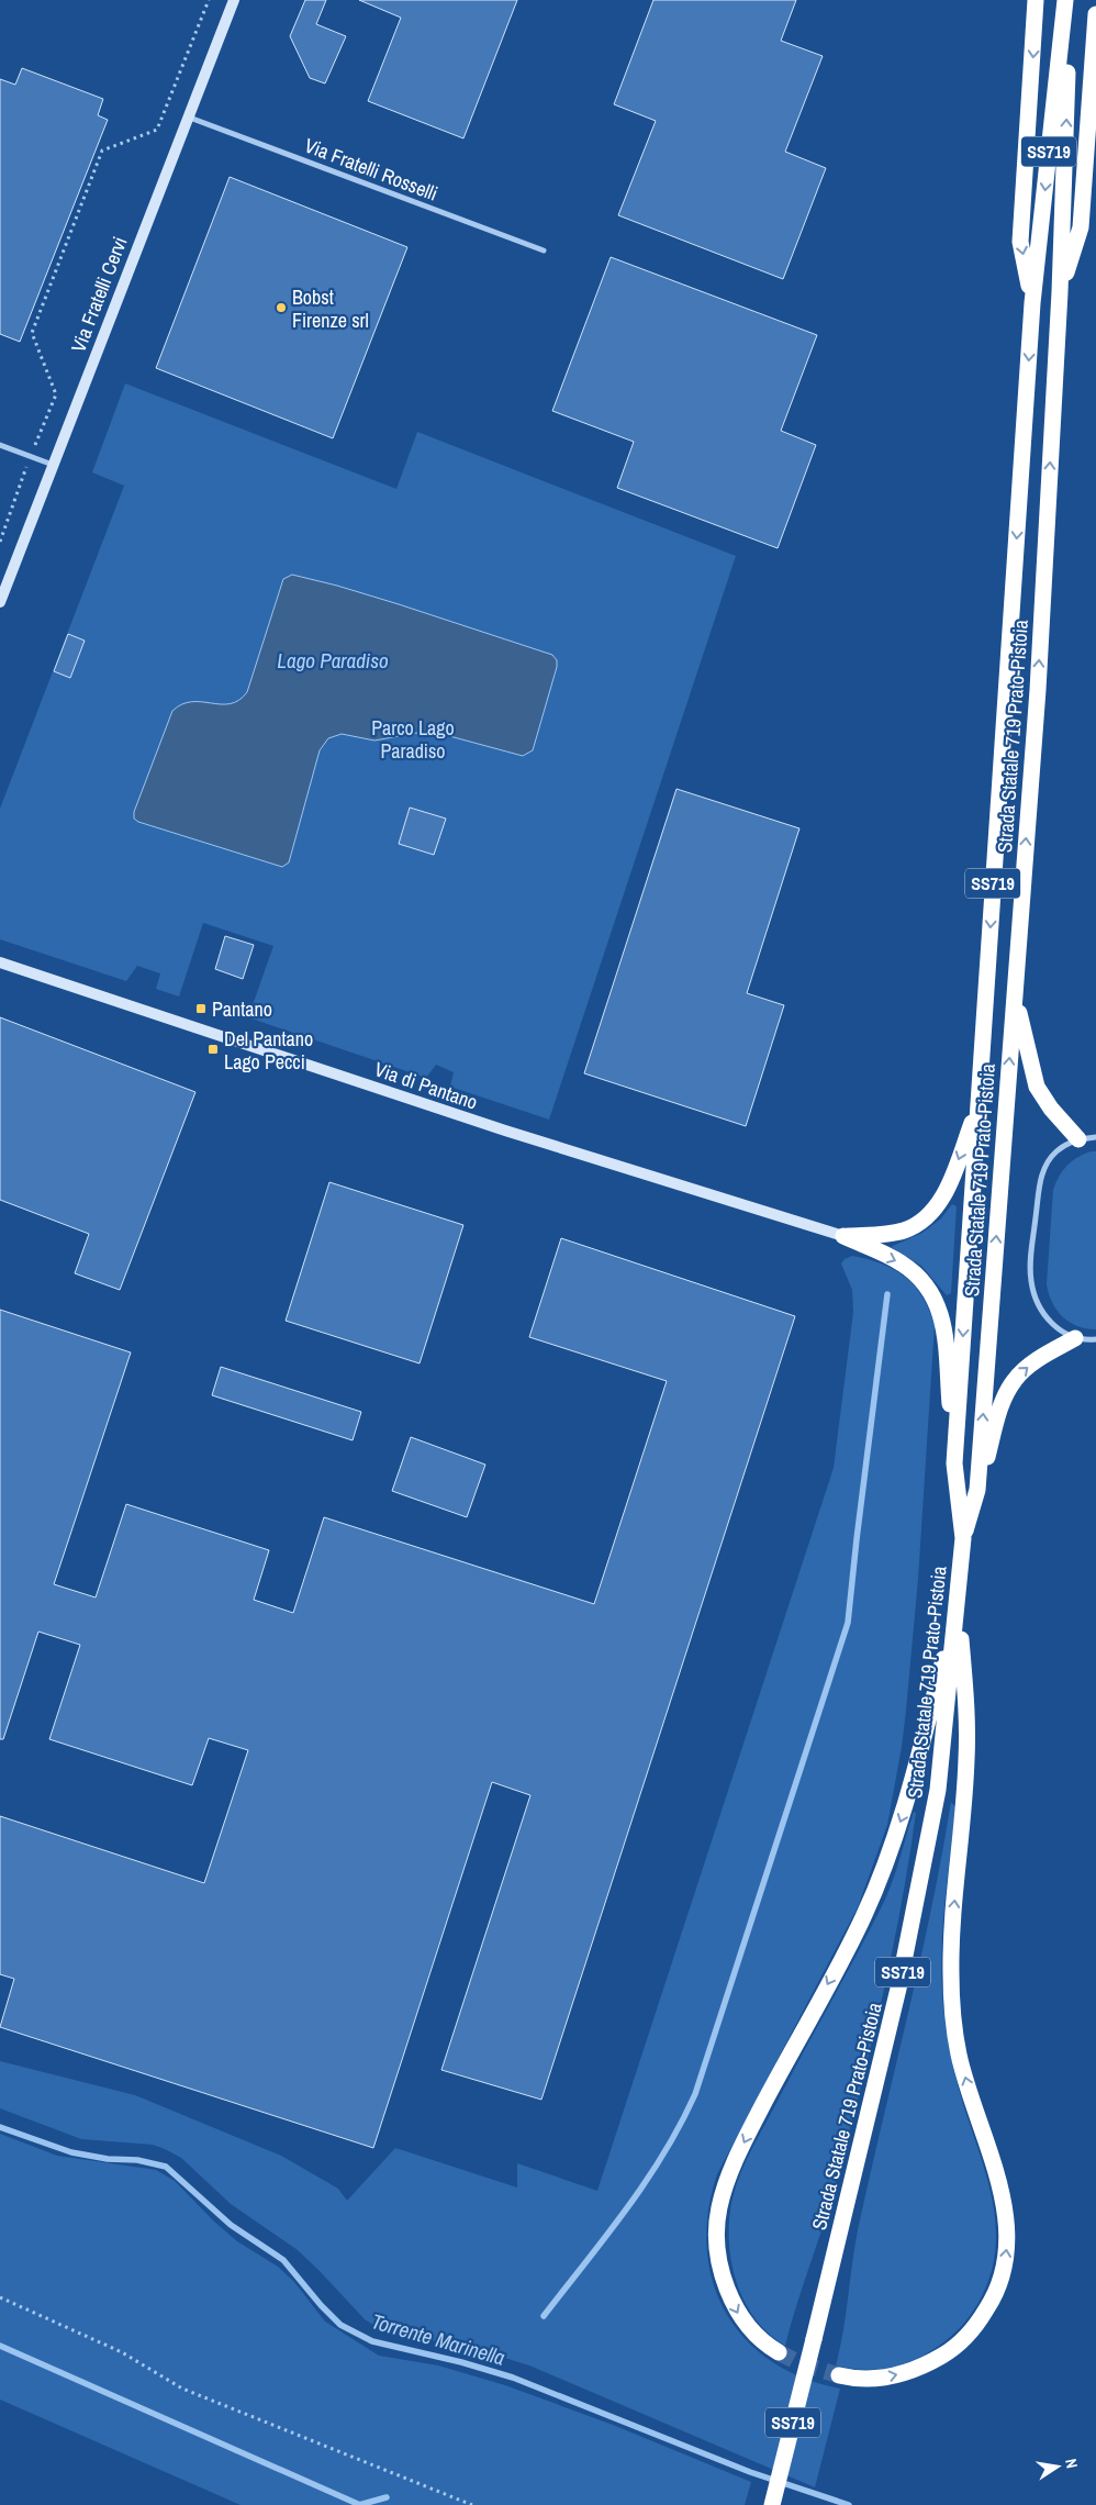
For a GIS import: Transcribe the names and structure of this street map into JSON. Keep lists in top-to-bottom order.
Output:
{
  "streets": {
    "highway": ["SS719", "Strada Statale 719 Prato-Pistoia"],
    "street": ["Via Fratelli Rosselli", "Via Fratelli Cervi", "Via di Pantano"]
  },
  "crossings": [
    ["Via Fratelli Rosselli", "Via Fratelli Cervi"]
  ],
  "water": ["Lago Paradiso", "Torrente Marinella"],
  "parks": ["Parco Lago Paradiso"],
  "places": {
    "other": ["Bobst Firenze srl"],
    "transit": ["Pantano", "Del Pantano Lago Pecci"]
  },
  "north": "right"
}
